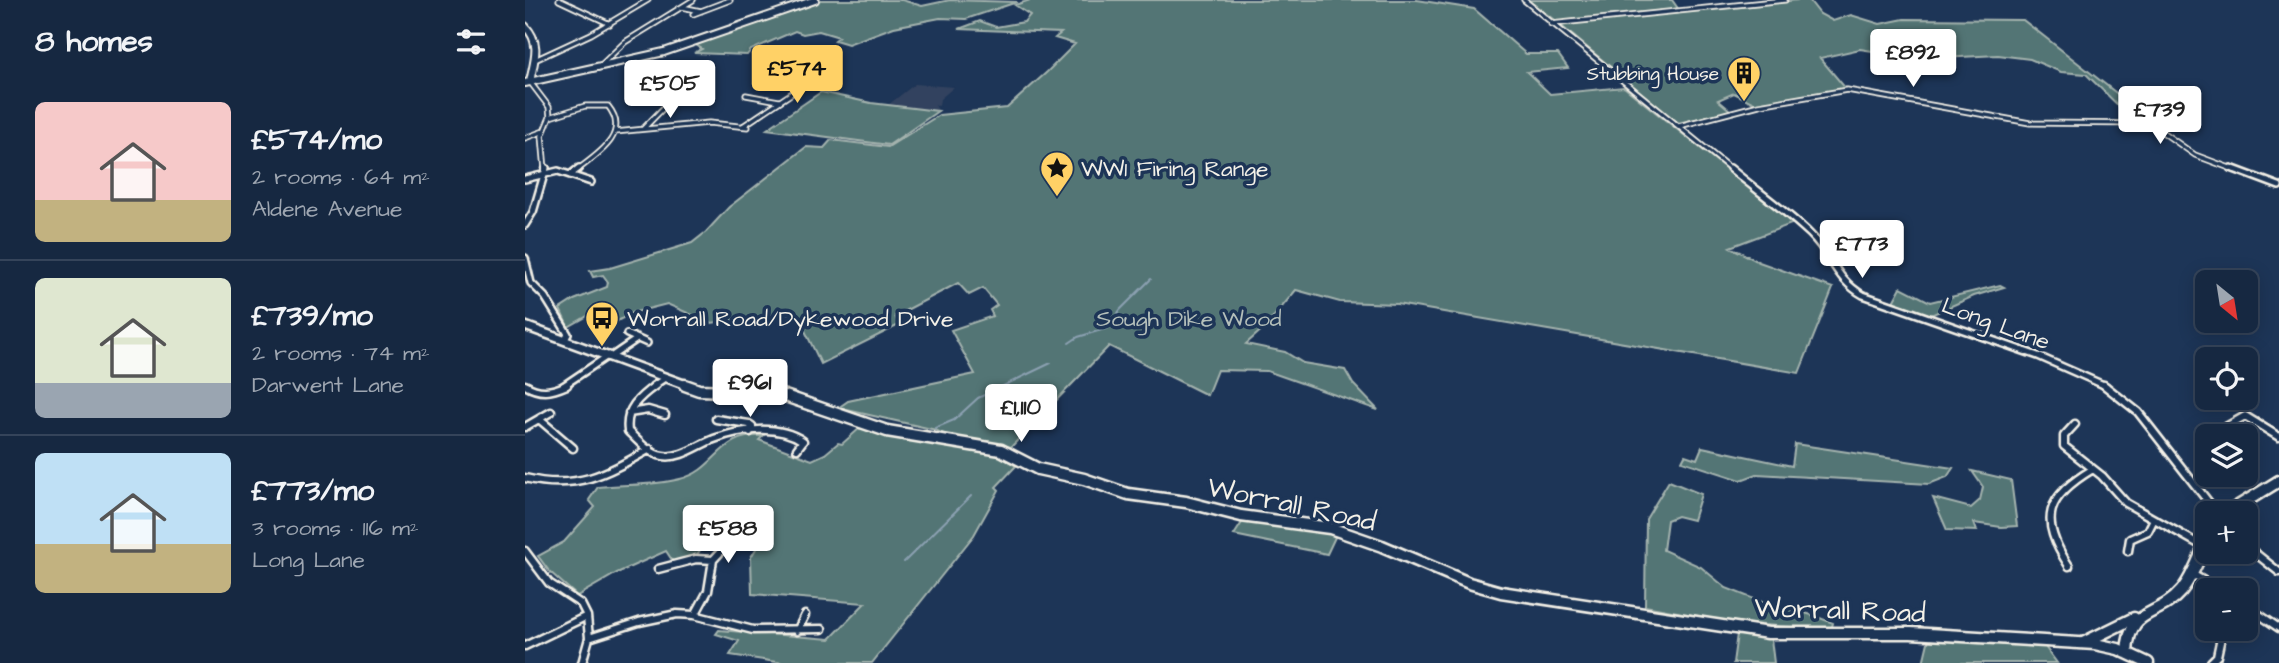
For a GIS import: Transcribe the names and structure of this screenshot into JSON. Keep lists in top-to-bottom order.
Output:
{
  "streets": {
    "street": ["Long Lane", "Worrall Road"]
  },
  "parks": ["Sough Dike Wood"],
  "places": {
    "building": ["Stubbing House"],
    "place": ["WW1 Firing Range"],
    "bus stop": ["Worrall Road/Dykewood Drive"]
  },
  "north": "bottom right",
  "page": {
    "heading": "8 homes",
    "price": [
      "£892",
      "£574",
      "£505",
      "£739",
      "£773",
      "£961",
      "£1,110",
      "£588"
    ],
    "list": [
      {
        "name": "£574/mo",
        "note": "2 rooms · 64 m² · Aldene Avenue"
      },
      {
        "name": "£739/mo",
        "note": "2 rooms · 74 m² · Darwent Lane"
      },
      {
        "name": "£773/mo",
        "note": "3 rooms · 116 m² · Long Lane"
      }
    ],
    "map_buttons": ["+", "−"]
  }
}
